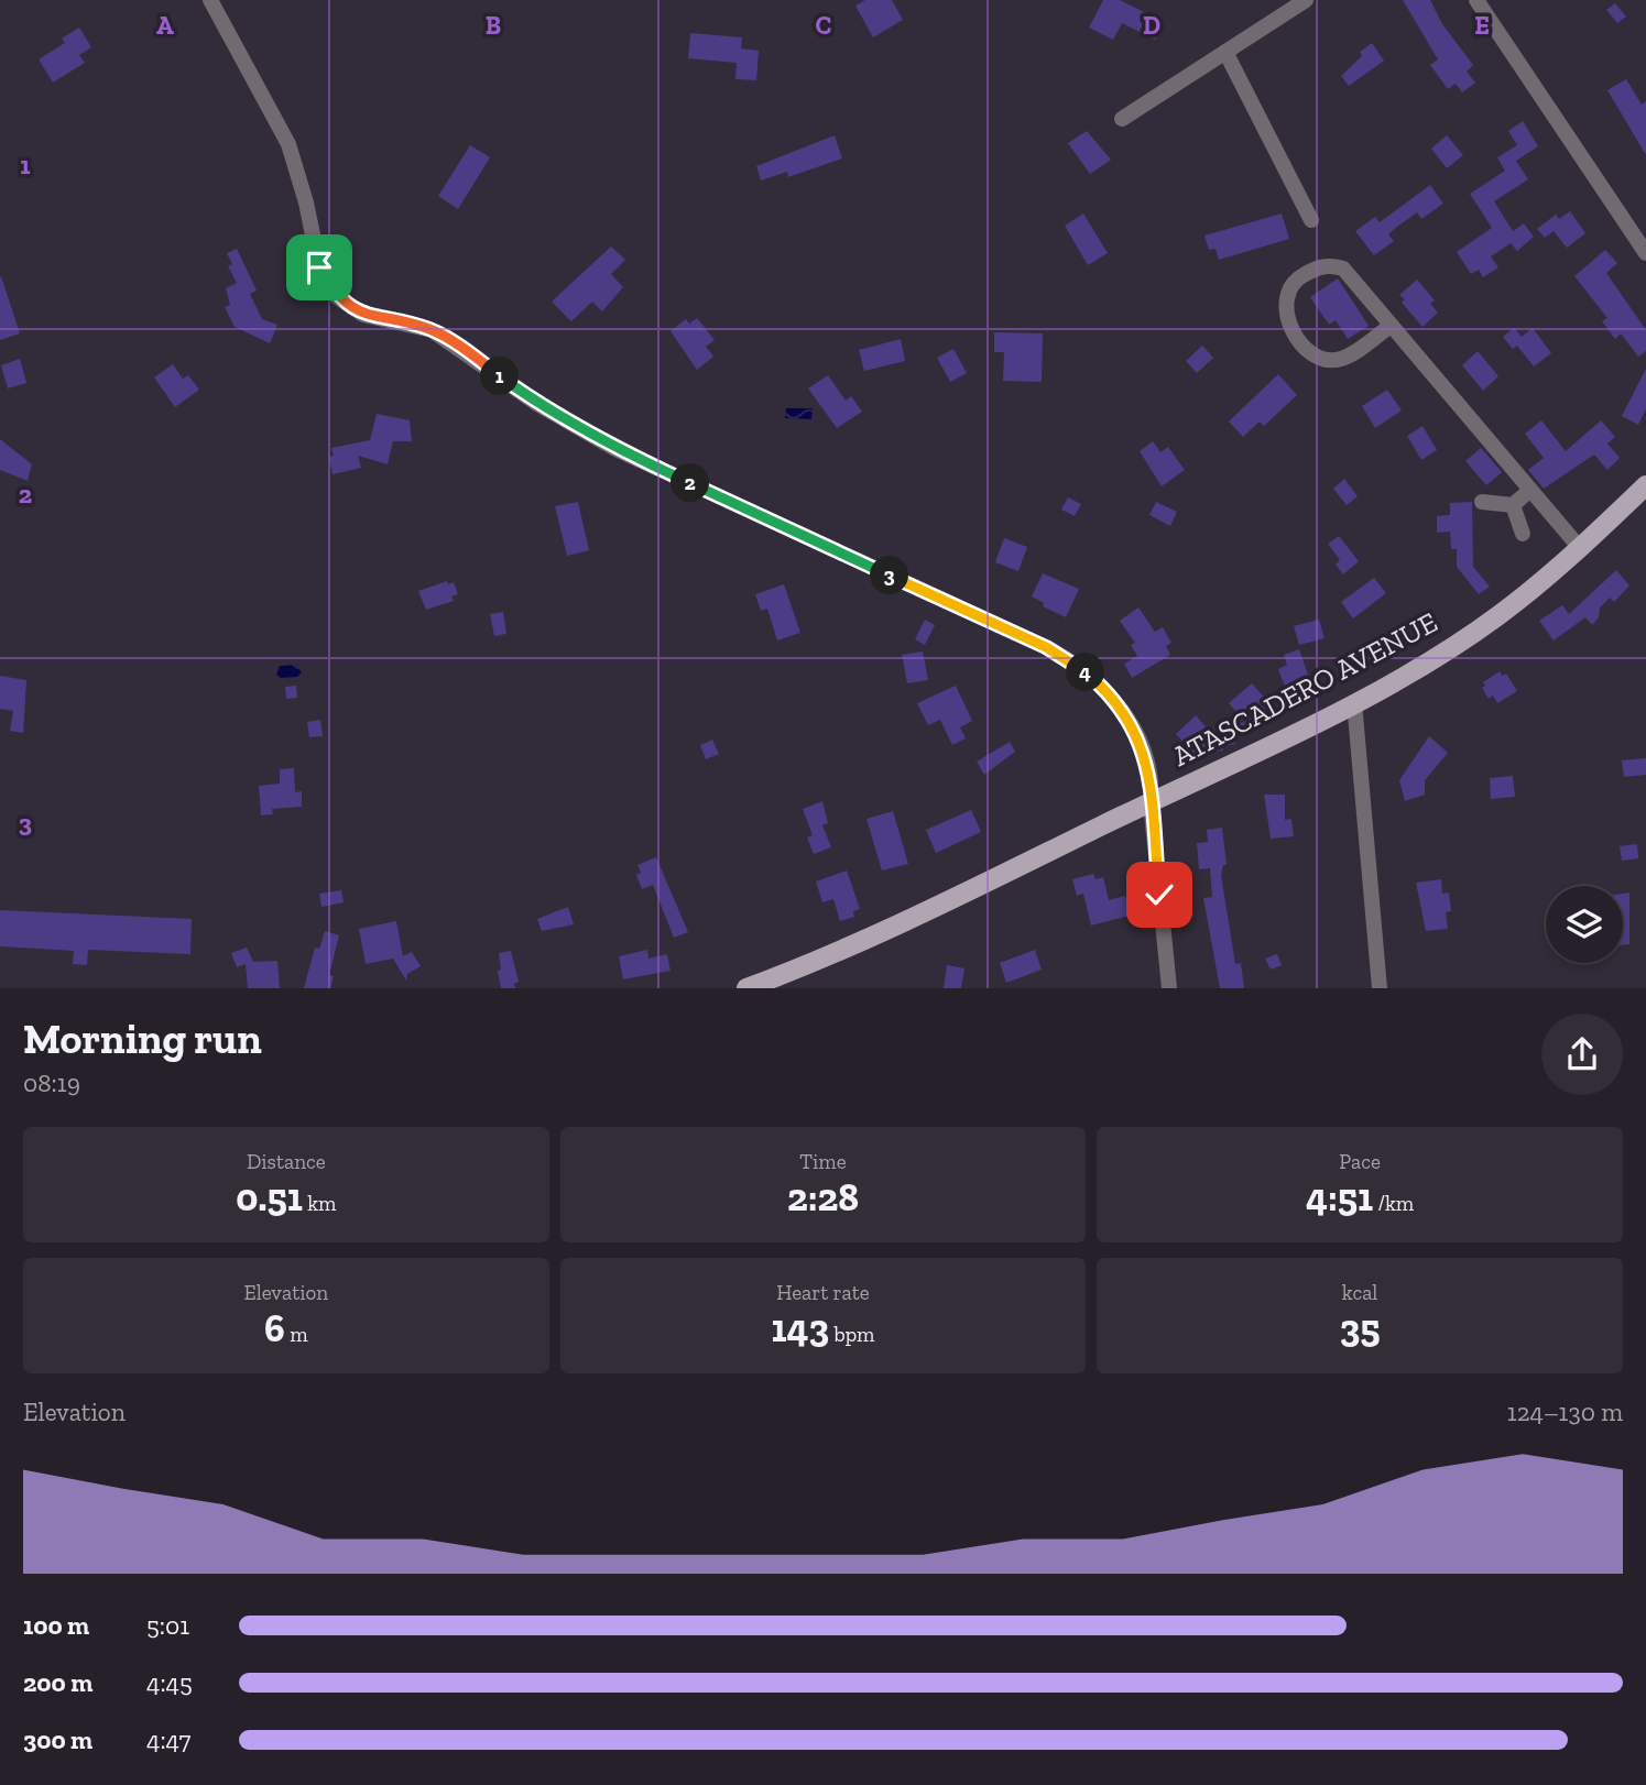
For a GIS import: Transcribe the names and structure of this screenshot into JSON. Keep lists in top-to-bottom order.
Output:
{
  "streets": {
    "main road": ["ATASCADERO AVENUE"]
  },
  "page": {
    "pins": [
      "1",
      "2",
      "3",
      "4"
    ],
    "heading": ["Morning run", "08:19"],
    "stats": [
      ["Distance", "0.51 km"],
      ["Time", "2:28"],
      ["Pace", "4:51 /km"],
      ["Elevation", "6 m"],
      ["Heart rate", "143 bpm"],
      ["kcal", "35"]
    ],
    "chart": ["Elevation", "124–130 m"],
    "list": [
      {
        "name": "100 m",
        "note": "5:01"
      },
      {
        "name": "200 m",
        "note": "4:45"
      },
      {
        "name": "300 m",
        "note": "4:47"
      }
    ]
  },
  "grid": {
    "columns": [
      "A",
      "B",
      "C",
      "D",
      "E"
    ],
    "rows": ["1", "2", "3"]
  }
}
